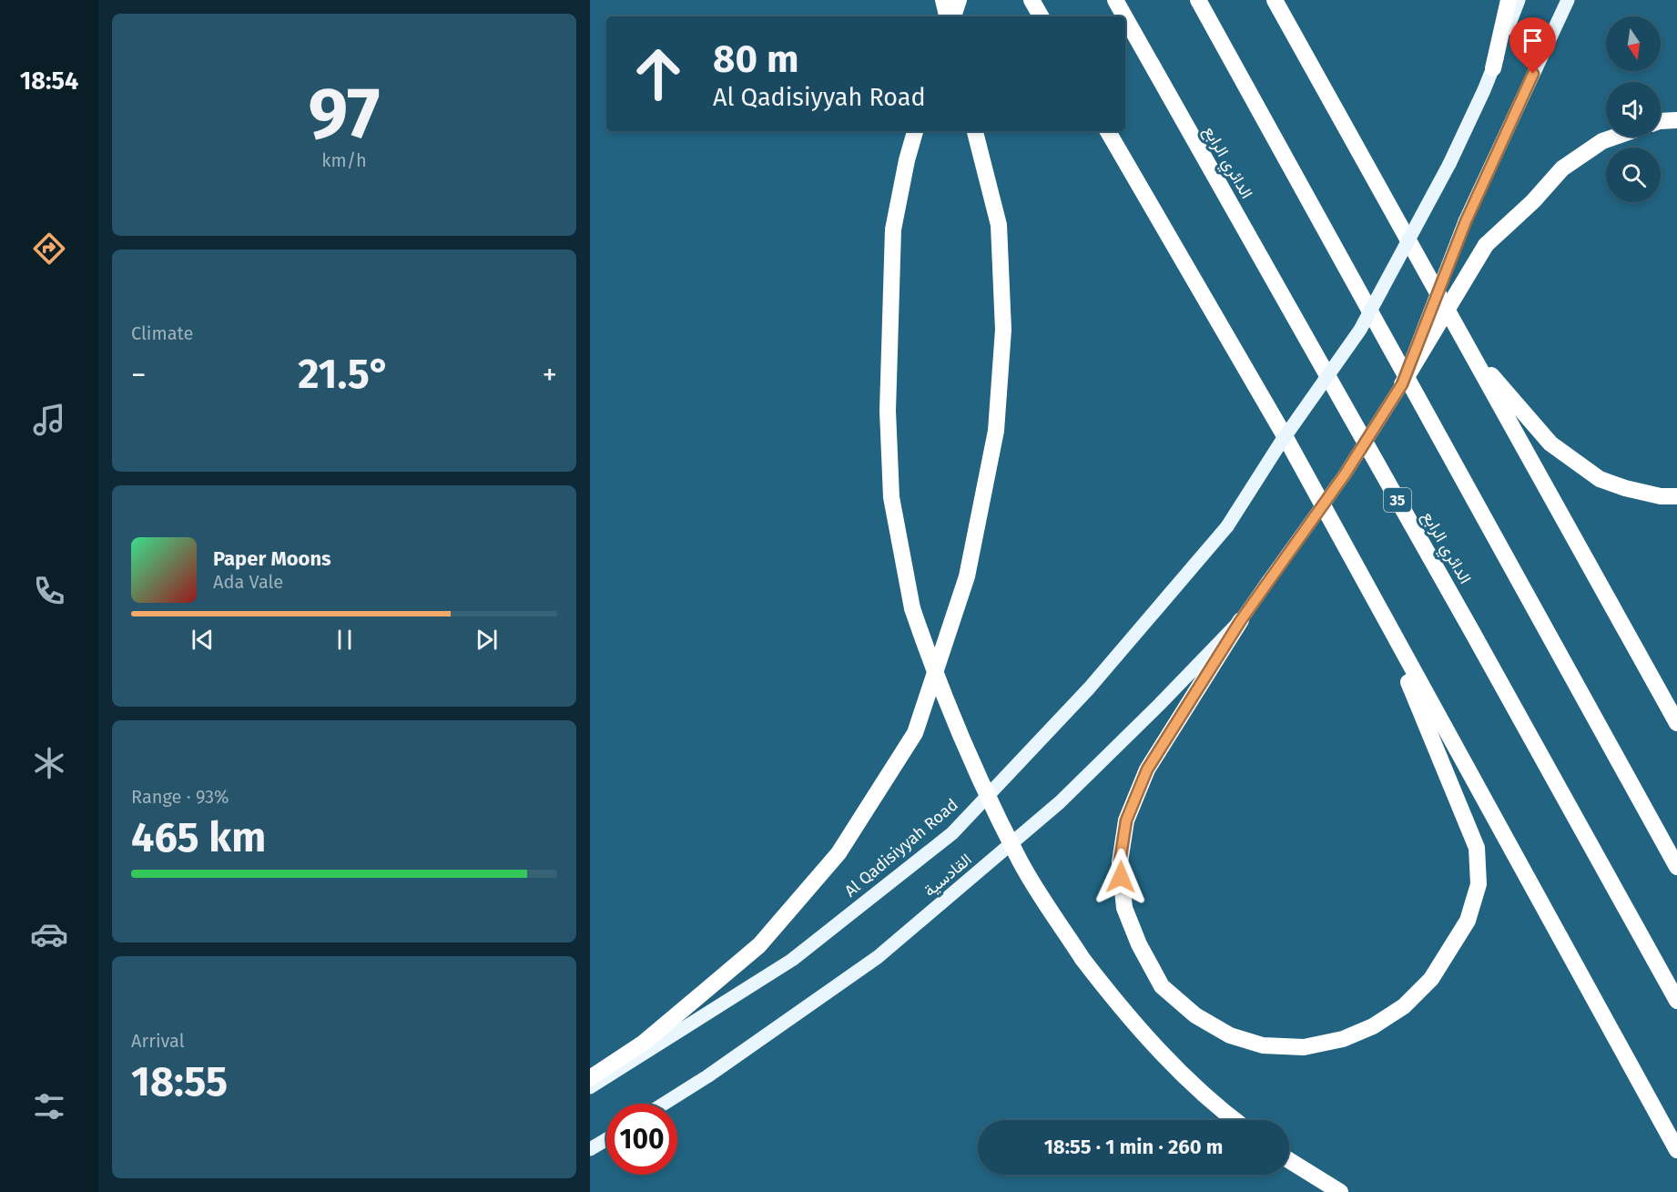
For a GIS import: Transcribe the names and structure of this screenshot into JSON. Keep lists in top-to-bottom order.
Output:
{
  "streets": {
    "highway": ["الدائري الرابع", "35"],
    "main road": ["Al Qadisiyyah Road", "القادسية"]
  },
  "north": "bottom",
  "page": {
    "tabs": "18:54",
    "tile": [
      ["97", "km/h"],
      "Climate",
      ["Range · 93%", "465 km"],
      ["Arrival", "18:55"]
    ],
    "turn": ["80 m", "Al Qadisiyyah Road"],
    "heat": ["−", "21.5°", "+"],
    "song": ["Paper Moons", "Ada Vale"],
    "limit": "100",
    "trip": "18:55 · 1 min · 260 m"
  }
}
